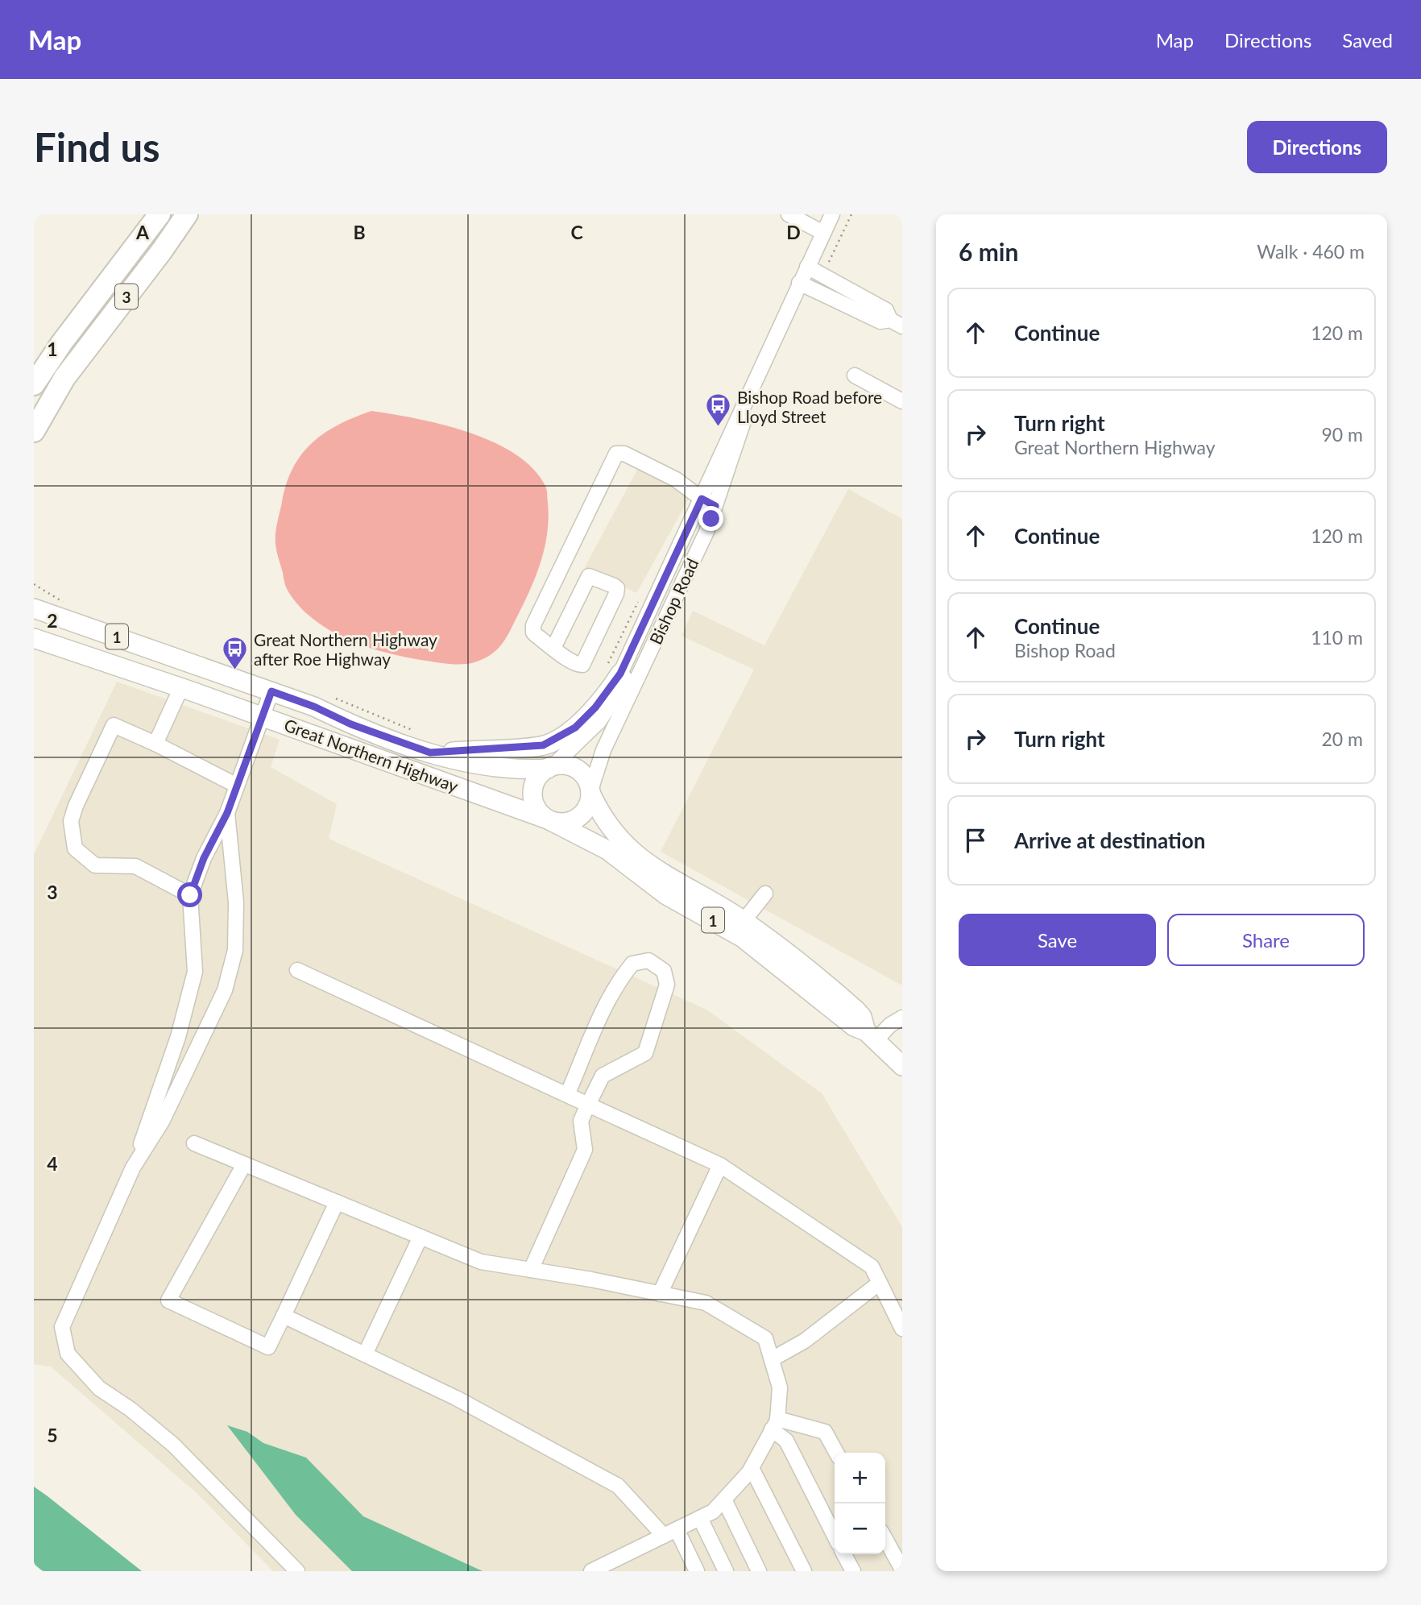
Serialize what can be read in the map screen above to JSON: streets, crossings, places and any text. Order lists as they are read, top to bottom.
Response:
{
  "streets": {
    "highway": ["3"],
    "main road": ["1", "Great Northern Highway"],
    "street": ["Bishop Road"]
  },
  "crossings": [
    ["Bishop Road", "1"],
    ["Bishop Road", "Great Northern Highway"],
    ["1", "Great Northern Highway"]
  ],
  "places": {
    "bus stop": ["Bishop Road before Lloyd Street", "Great Northern Highway after Roe Highway"]
  },
  "page": {
    "header": "Map",
    "nav": ["Map", "Directions", "Saved"],
    "buttons": [
      "Directions",
      ["Save", "Share"]
    ],
    "title": "Find us",
    "heading": ["6 min", "Walk · 460 m"],
    "list": [
      ["Continue", "120 m"],
      ["Turn right", "Great Northern Highway", "90 m"],
      ["Continue", "120 m"],
      ["Continue", "Bishop Road", "110 m"],
      ["Turn right", "20 m"],
      "Arrive at destination"
    ],
    "map_buttons": ["+", "−"]
  },
  "grid": {
    "columns": [
      "A",
      "B",
      "C",
      "D"
    ],
    "rows": [
      "1",
      "2",
      "3",
      "4",
      "5"
    ]
  }
}
